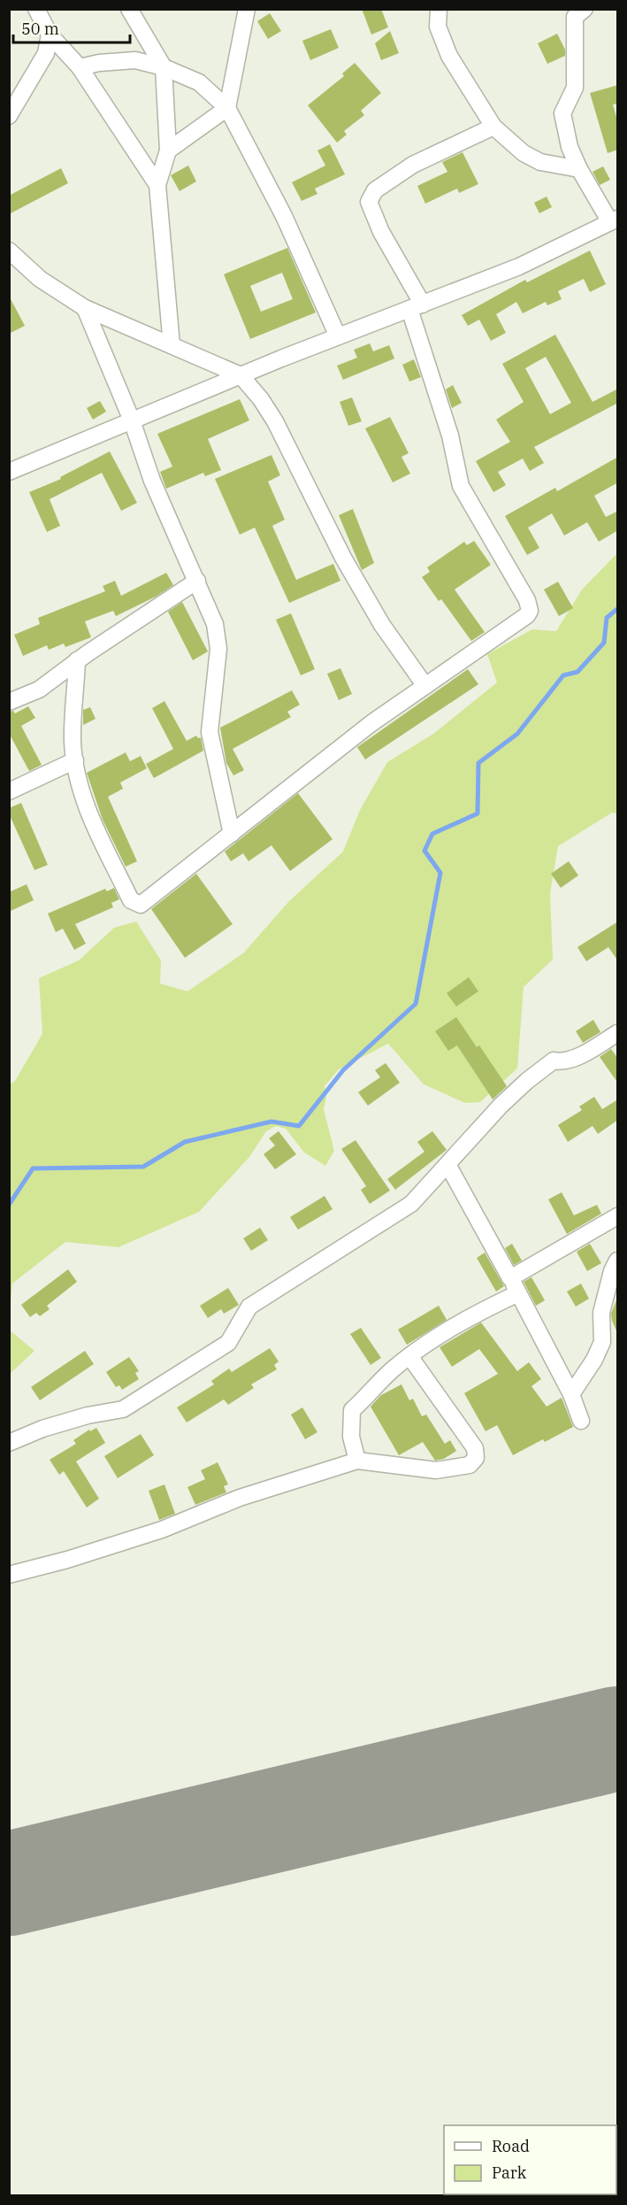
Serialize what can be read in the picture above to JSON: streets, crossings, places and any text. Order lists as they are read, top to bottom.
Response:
{
  "legend": ["Road", "Park"],
  "scale_bar": "50 m"
}
